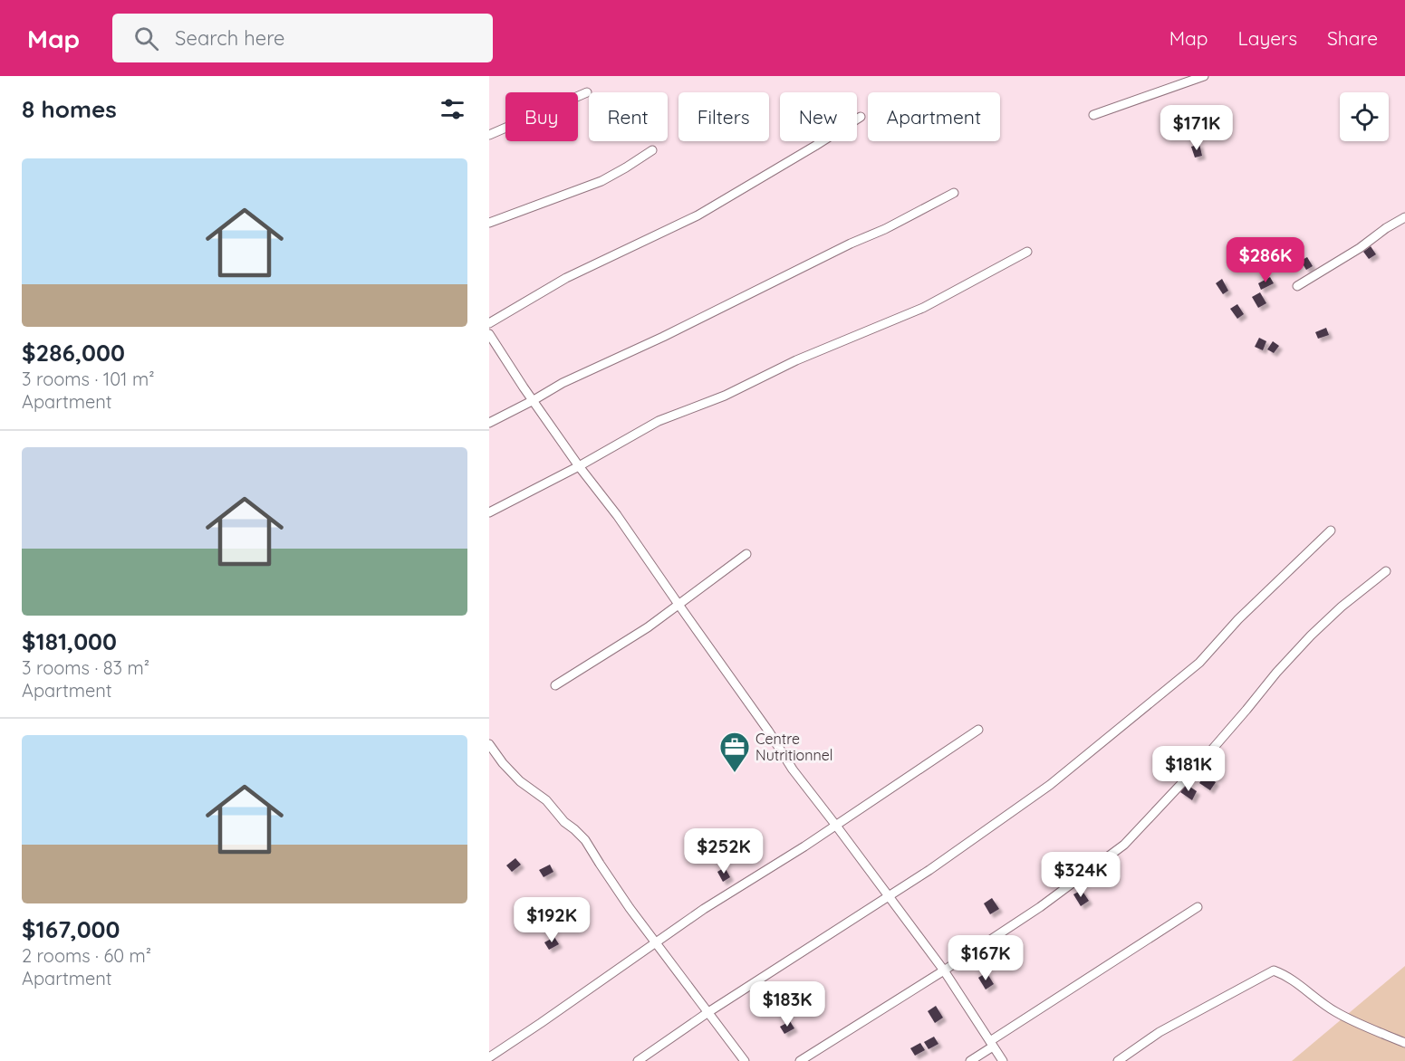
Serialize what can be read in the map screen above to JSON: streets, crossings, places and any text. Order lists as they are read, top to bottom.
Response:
{
  "places": {
    "office": ["Centre Nutritionnel"]
  },
  "page": {
    "header": "Map",
    "search": "Search here",
    "nav": ["Map", "Layers", "Share"],
    "heading": "8 homes",
    "chip": [
      "Buy",
      "Rent",
      "Filters",
      "New",
      "Apartment"
    ],
    "price": [
      "$171K",
      "$286K",
      "$181K",
      "$252K",
      "$324K",
      "$192K",
      "$167K",
      "$183K"
    ],
    "list": [
      {
        "name": "$286,000",
        "note": "3 rooms · 101 m² · Apartment"
      },
      {
        "name": "$181,000",
        "note": "3 rooms · 83 m² · Apartment"
      },
      {
        "name": "$167,000",
        "note": "2 rooms · 60 m² · Apartment"
      }
    ]
  }
}
